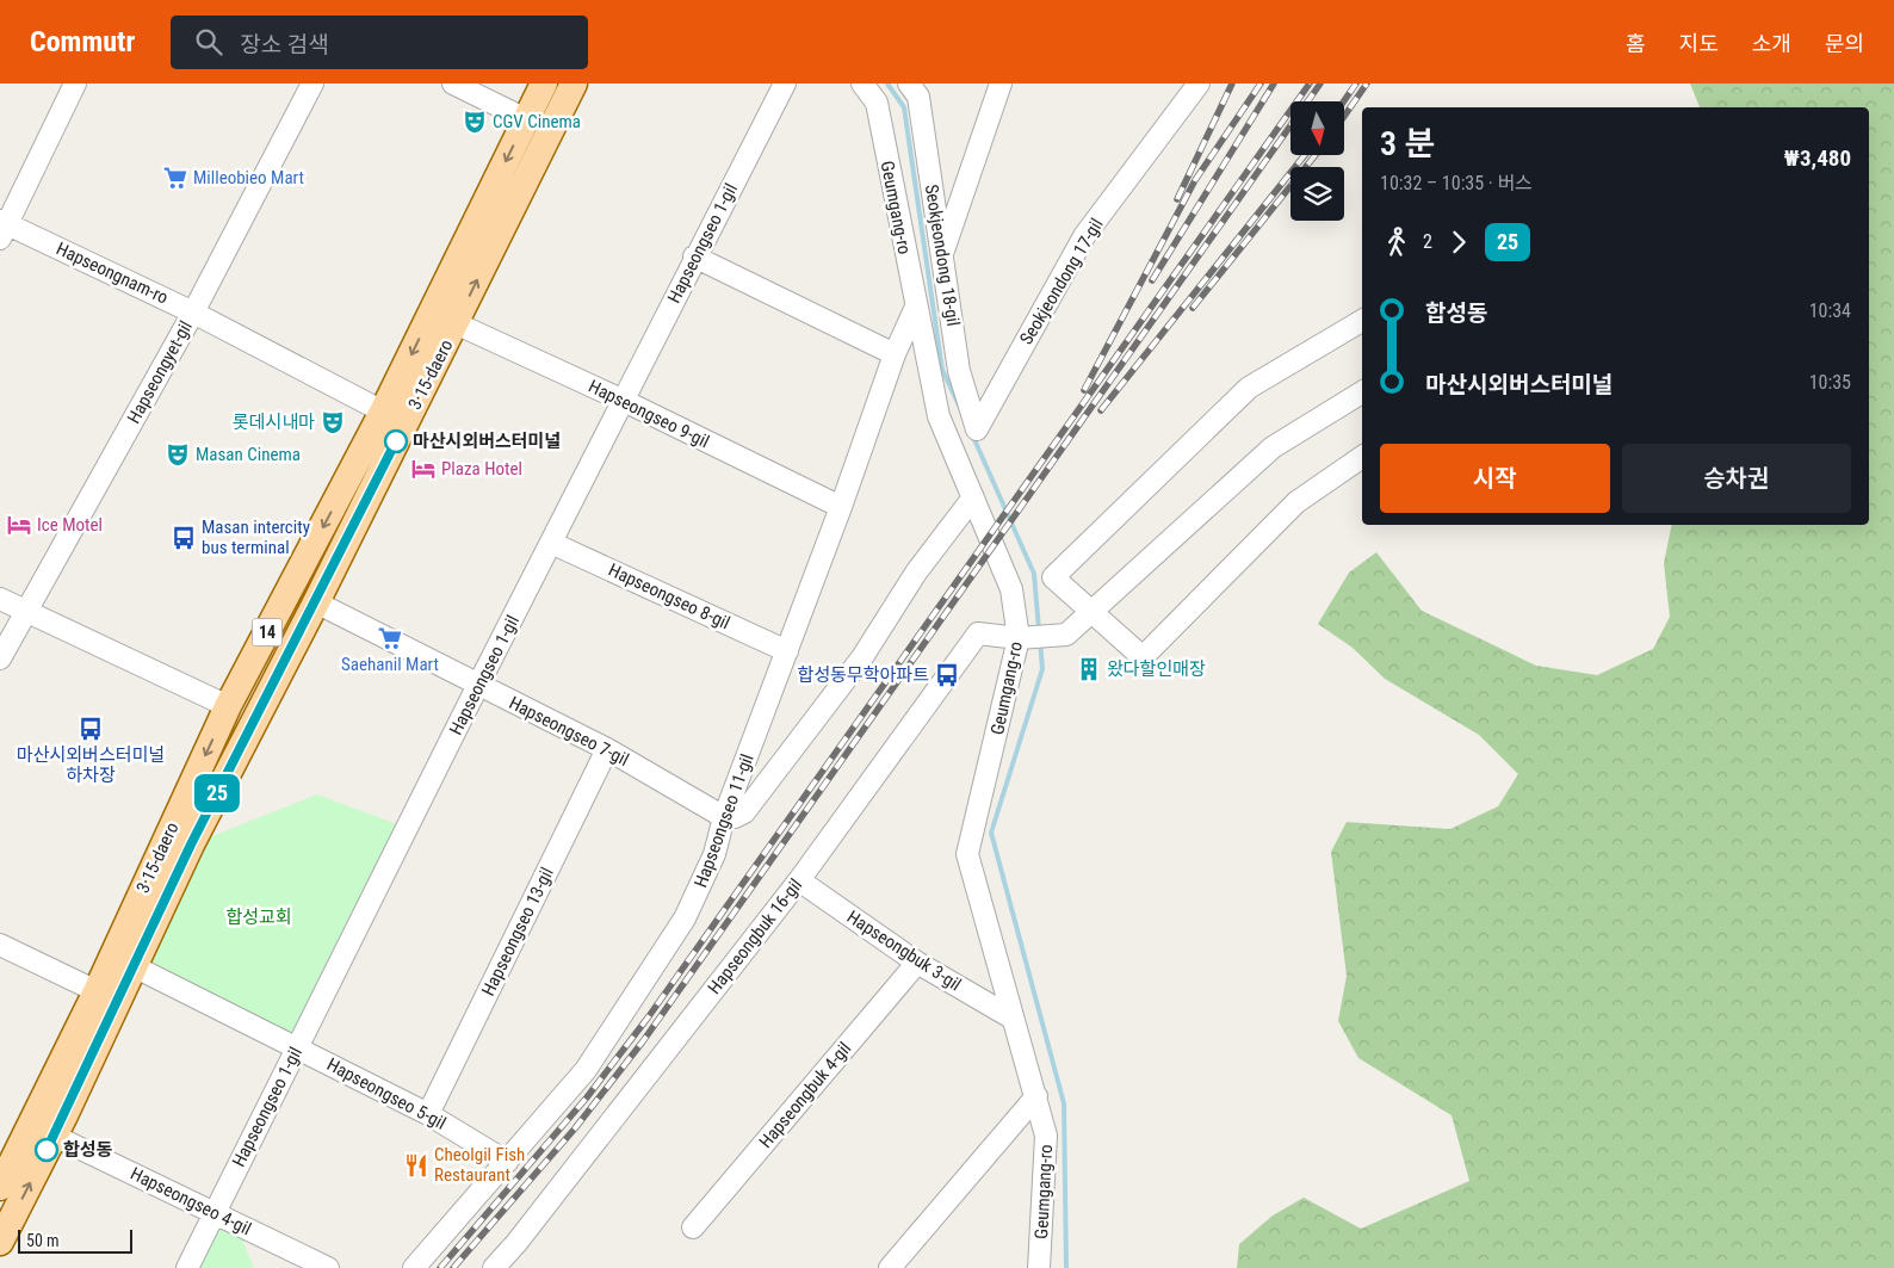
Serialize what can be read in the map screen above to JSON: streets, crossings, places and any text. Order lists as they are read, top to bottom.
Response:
{
  "streets": {
    "main road": ["3·15-daero", "14"],
    "street": [
      "Geumgang-ro",
      "Hapseongseo 1-gil",
      "Seokjeondong 18-gil",
      "Hapseongnam-ro",
      "Seokjeondong 17-gil",
      "Hapseongyet-gil",
      "Hapseongseo 9-gil",
      "Hapseongseo 8-gil",
      "Hapseongseo 7-gil",
      "Hapseongseo 11-gil",
      "Hapseongseo 13-gil",
      "Hapseongbuk 16-gil",
      "Hapseongbuk 3-gil",
      "Hapseongseo 5-gil",
      "Hapseongbuk 4-gil",
      "Hapseongseo 4-gil"
    ]
  },
  "crossings": [
    ["Geumgang-ro", "Hapseongseo 11-gil"],
    ["Geumgang-ro", "Hapseongbuk 16-gil"],
    ["Geumgang-ro", "Hapseongbuk 3-gil"],
    ["Hapseongseo 1-gil", "Hapseongseo 9-gil"],
    ["Hapseongseo 1-gil", "Hapseongseo 8-gil"],
    ["Hapseongseo 1-gil", "Hapseongseo 7-gil"],
    ["Hapseongseo 1-gil", "Hapseongseo 5-gil"],
    ["Hapseongseo 1-gil", "Hapseongseo 4-gil"],
    ["Seokjeondong 18-gil", "Seokjeondong 17-gil"],
    ["Hapseongnam-ro", "Hapseongyet-gil"],
    ["Hapseongnam-ro", "3·15-daero"],
    ["3·15-daero", "Hapseongseo 9-gil"],
    ["3·15-daero", "Hapseongseo 7-gil"],
    ["3·15-daero", "Hapseongseo 5-gil"],
    ["3·15-daero", "Hapseongseo 4-gil"],
    ["Hapseongseo 9-gil", "Hapseongseo 11-gil"],
    ["Hapseongseo 8-gil", "Hapseongseo 11-gil"],
    ["Hapseongseo 7-gil", "Hapseongseo 11-gil"],
    ["Hapseongseo 7-gil", "Hapseongseo 13-gil"],
    ["Hapseongseo 11-gil", "Hapseongseo 5-gil"],
    ["Hapseongseo 13-gil", "Hapseongseo 5-gil"],
    ["Hapseongbuk 16-gil", "Hapseongbuk 3-gil"],
    ["Hapseongbuk 3-gil", "Hapseongbuk 4-gil"]
  ],
  "parks": ["합성교회"],
  "places": {
    "theatre": ["CGV Cinema", "롯데시내마", "Masan Cinema"],
    "supermarket": ["Milleobieo Mart", "Saehanil Mart"],
    "other": ["마산시외버스터미널", "합성동"],
    "hotel": ["Plaza Hotel", "Ice Motel"],
    "bus stop": ["Masan intercity bus terminal", "합성동무학아파트", "마산시외버스터미널 하차장"],
    "building": ["왔다할인매장"],
    "restaurant": ["Cheolgil Fish Restaurant"]
  },
  "lines": ["bus line 25"],
  "scale_bar": "50 m",
  "north": "bottom",
  "page": {
    "header": "Commutr",
    "search": "장소 검색",
    "nav": [
      "홈",
      "지도",
      "소개",
      "문의"
    ],
    "on_map": "25",
    "heading": ["3 분", "10:32 – 10:35 · 버스", "₩3,480"],
    "legs": ["2", "25"],
    "list": [
      {
        "name": "합성동",
        "value": "10:34"
      },
      {
        "name": "마산시외버스터미널",
        "value": "10:35"
      }
    ],
    "buttons": ["시작", "승차권"],
    "scale": "50 m"
  }
}
